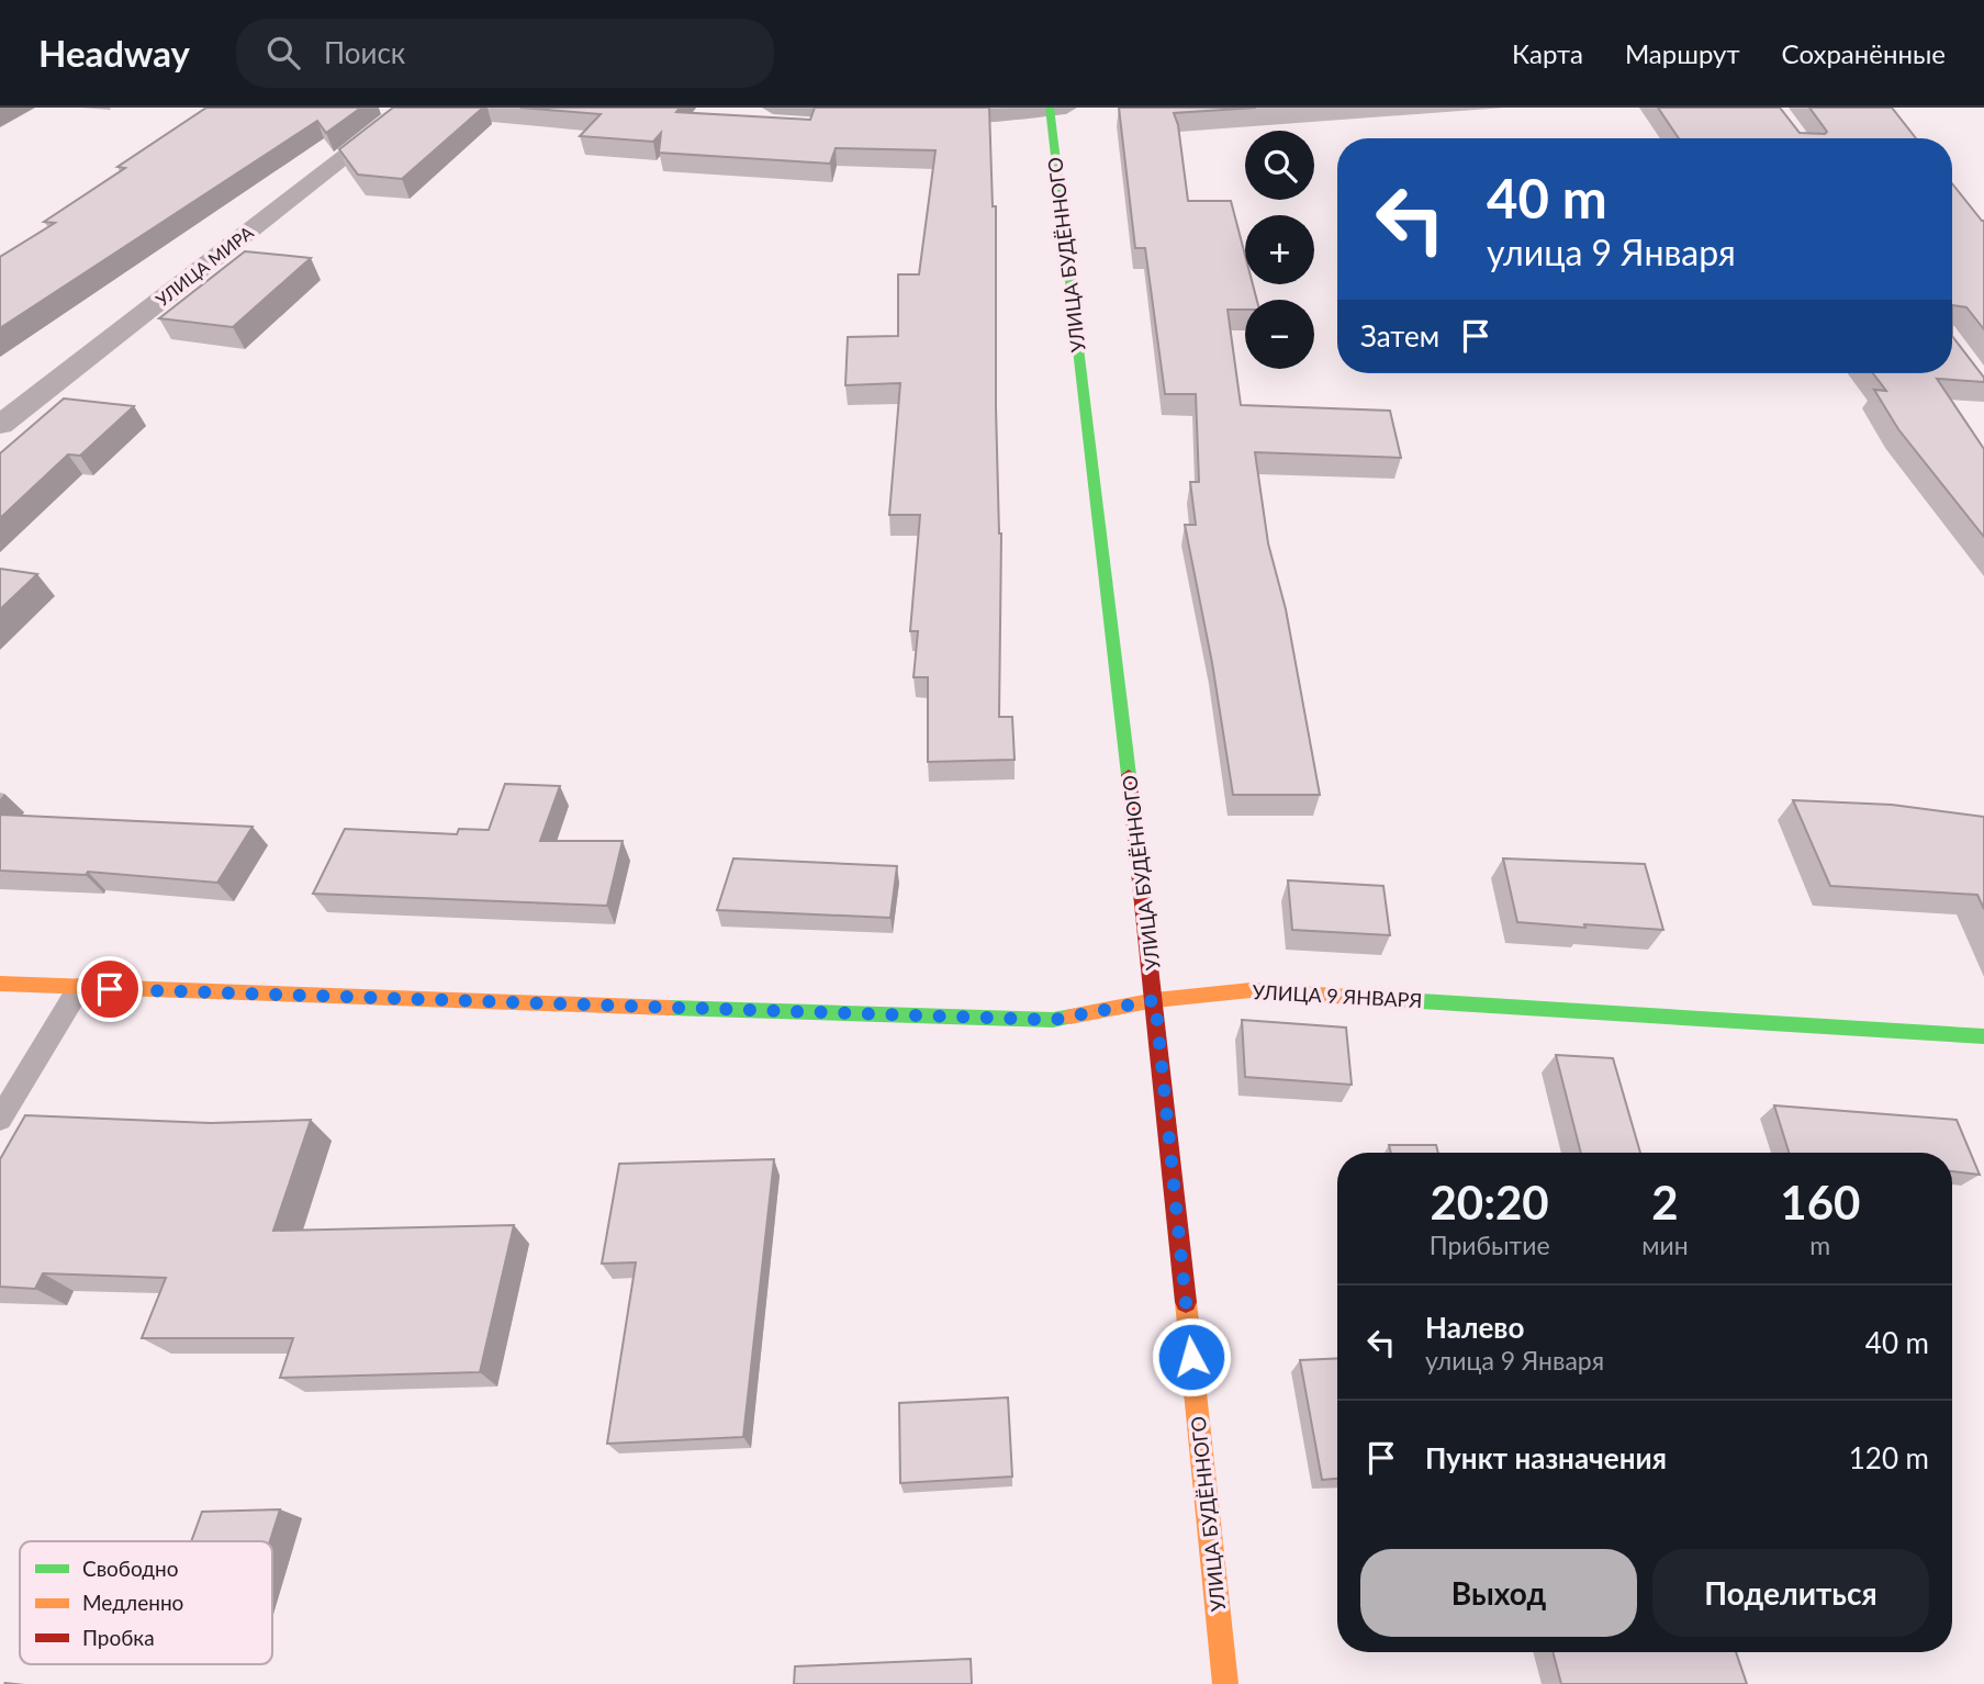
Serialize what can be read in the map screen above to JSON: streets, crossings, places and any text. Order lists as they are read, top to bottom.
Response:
{
  "streets": {
    "street": ["УЛИЦА БУДЁННОГО", "УЛИЦА МИРА", "УЛИЦА 9 ЯНВАРЯ"]
  },
  "crossings": [
    ["УЛИЦА БУДЁННОГО", "УЛИЦА 9 ЯНВАРЯ"]
  ],
  "legend": ["Свободно", "Медленно", "Пробка"],
  "page": {
    "header": "Headway",
    "search": "Поиск",
    "nav": ["Карта", "Маршрут", "Сохранённые"],
    "map_buttons": ["+", "−"],
    "turn": ["40 m", "улица 9 Января"],
    "then": "Затем",
    "eta": [
      "20:20",
      "Прибытие",
      "2",
      "мин",
      "160",
      "m"
    ],
    "list": [
      {
        "name": "Налево",
        "note": "улица 9 Января",
        "value": "40 m"
      },
      {
        "name": "Пункт назначения",
        "value": "120 m"
      }
    ],
    "buttons": ["Выход", "Поделиться"]
  }
}
